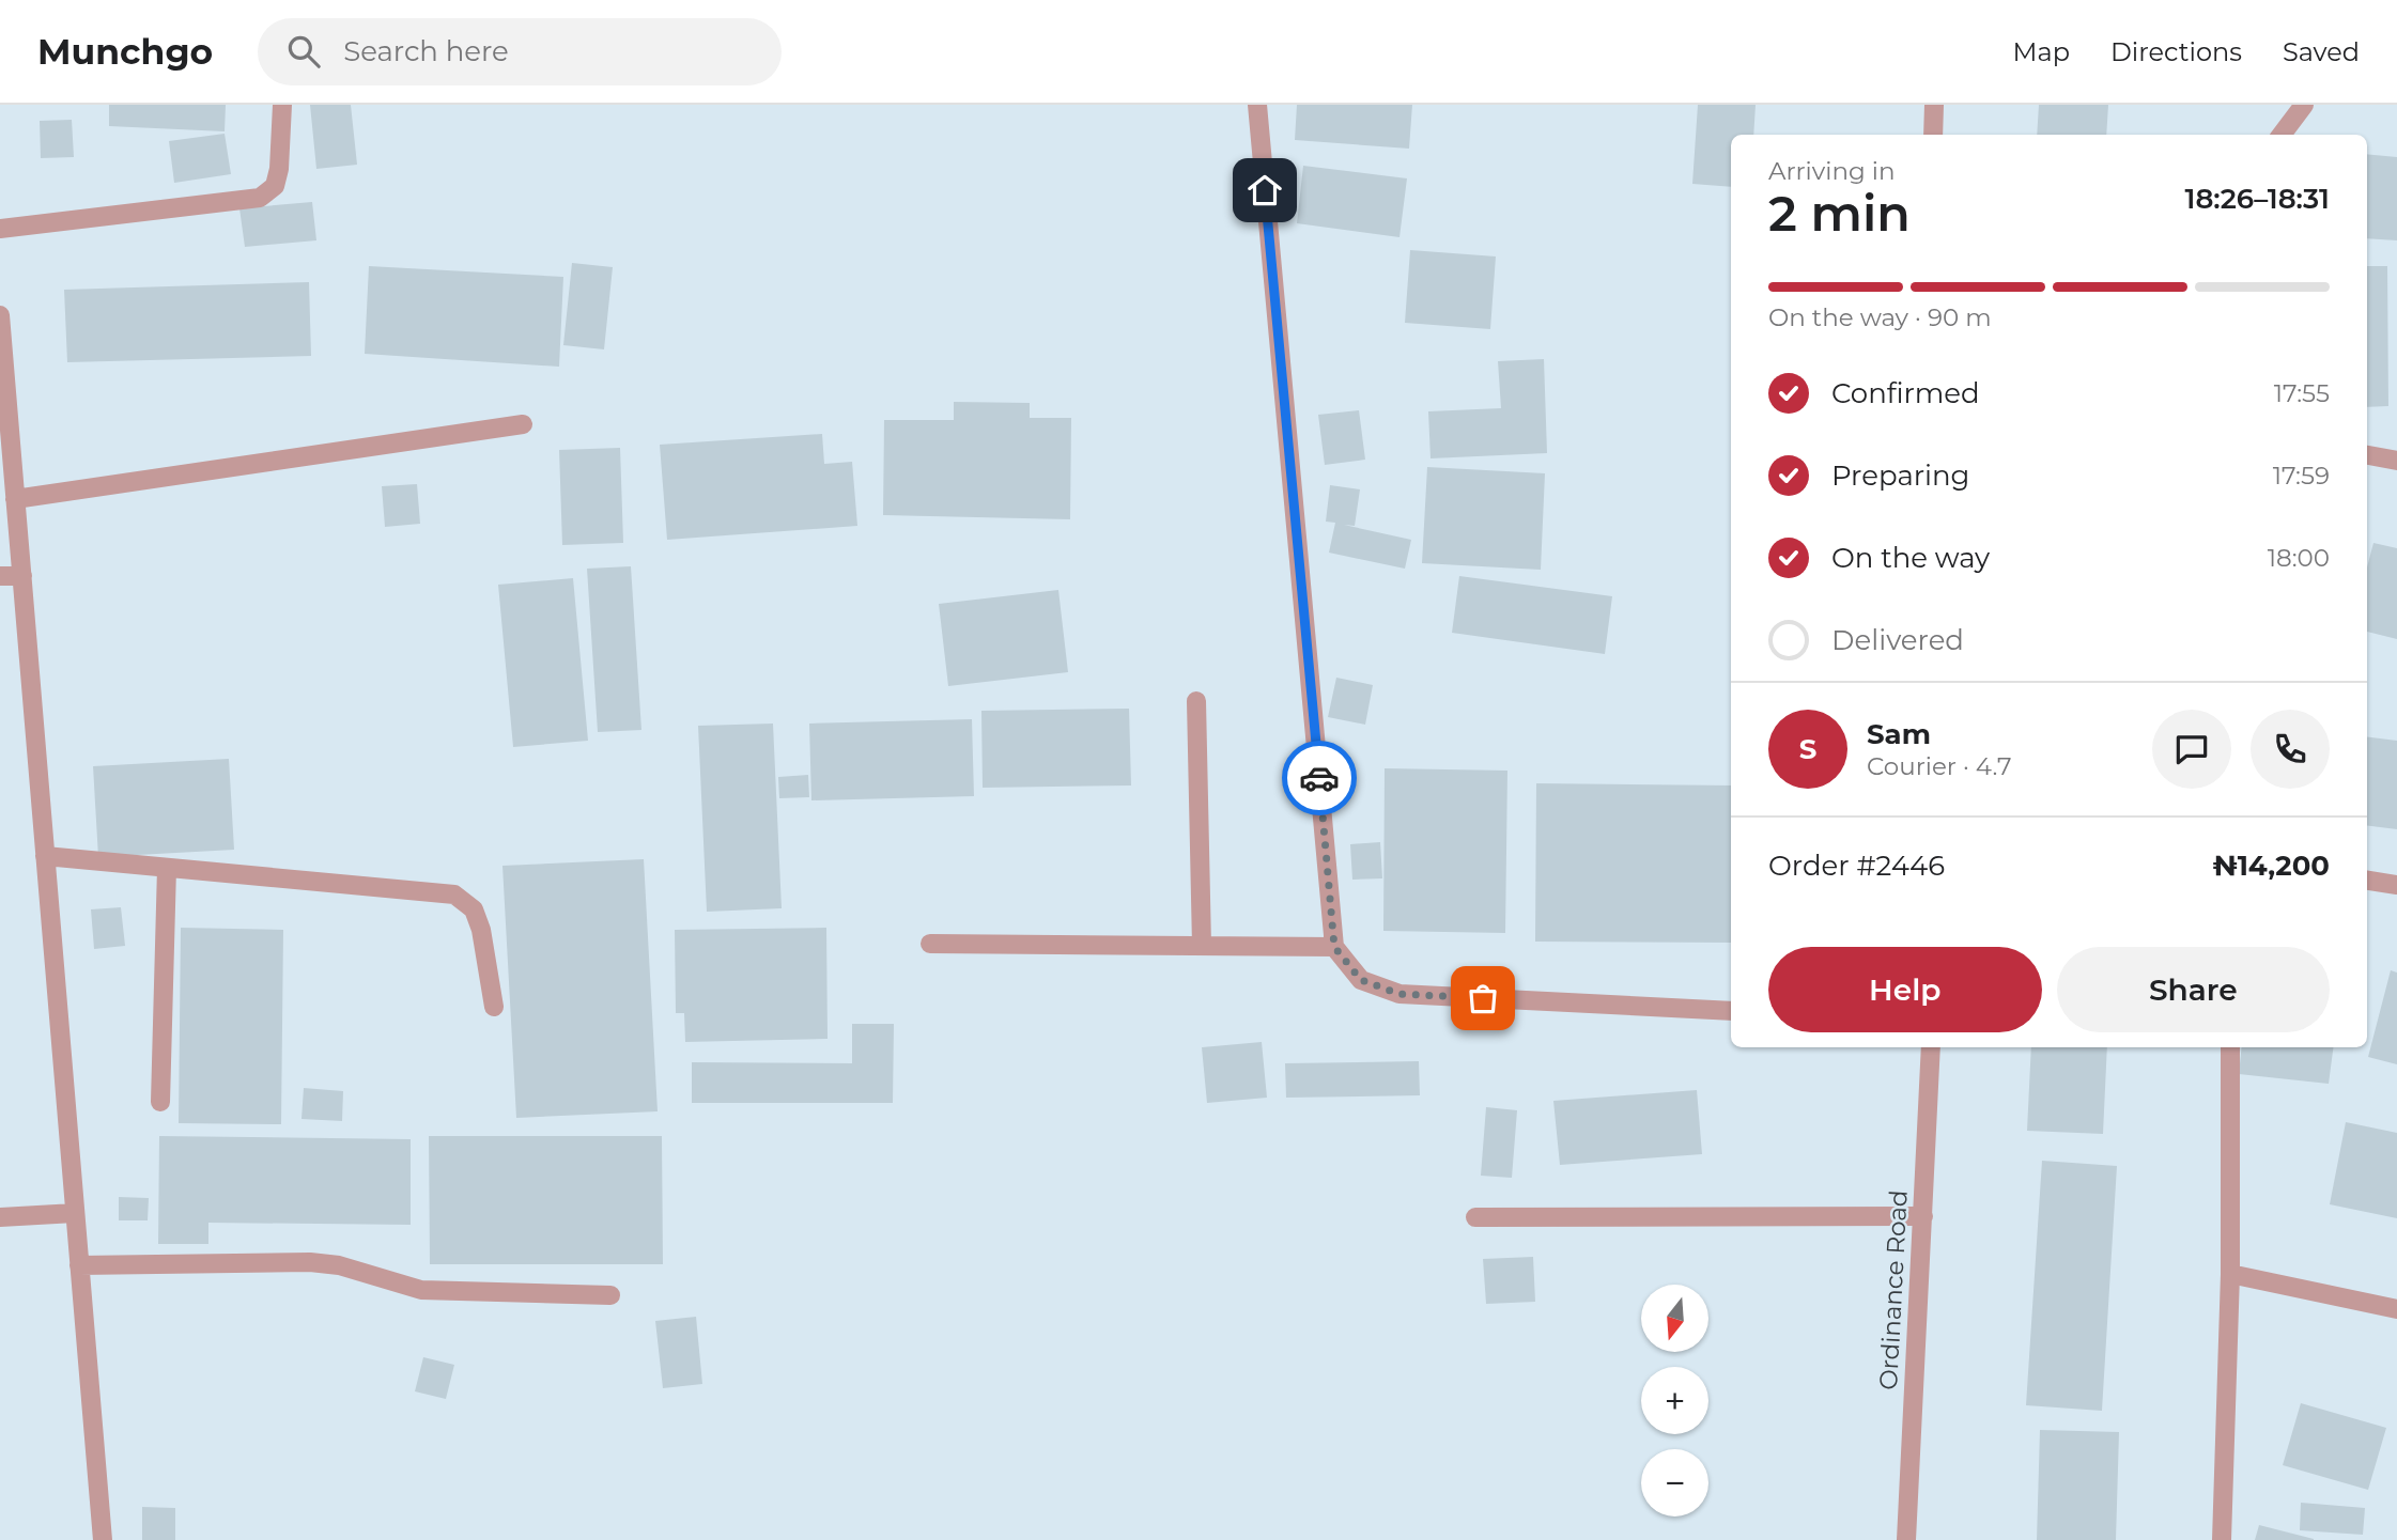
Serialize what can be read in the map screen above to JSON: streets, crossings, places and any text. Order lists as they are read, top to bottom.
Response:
{
  "streets": {
    "street": ["Ordinance Road"]
  },
  "north": "bottom",
  "page": {
    "header": "Munchgo",
    "search": "Search here",
    "nav": ["Map", "Directions", "Saved"],
    "heading": ["2 min", "Arriving in", "18:26–18:31"],
    "panel": [
      "Sam",
      "Courier · 4.7",
      "Order #2446",
      "₦14,200"
    ],
    "bar": "On the way · 90 m",
    "list": [
      ["Confirmed", "17:55"],
      ["Preparing", "17:59"],
      ["On the way", "18:00"],
      "Delivered"
    ],
    "round": "S",
    "buttons": ["Help", "Share"],
    "map_buttons": ["+", "−"]
  }
}
